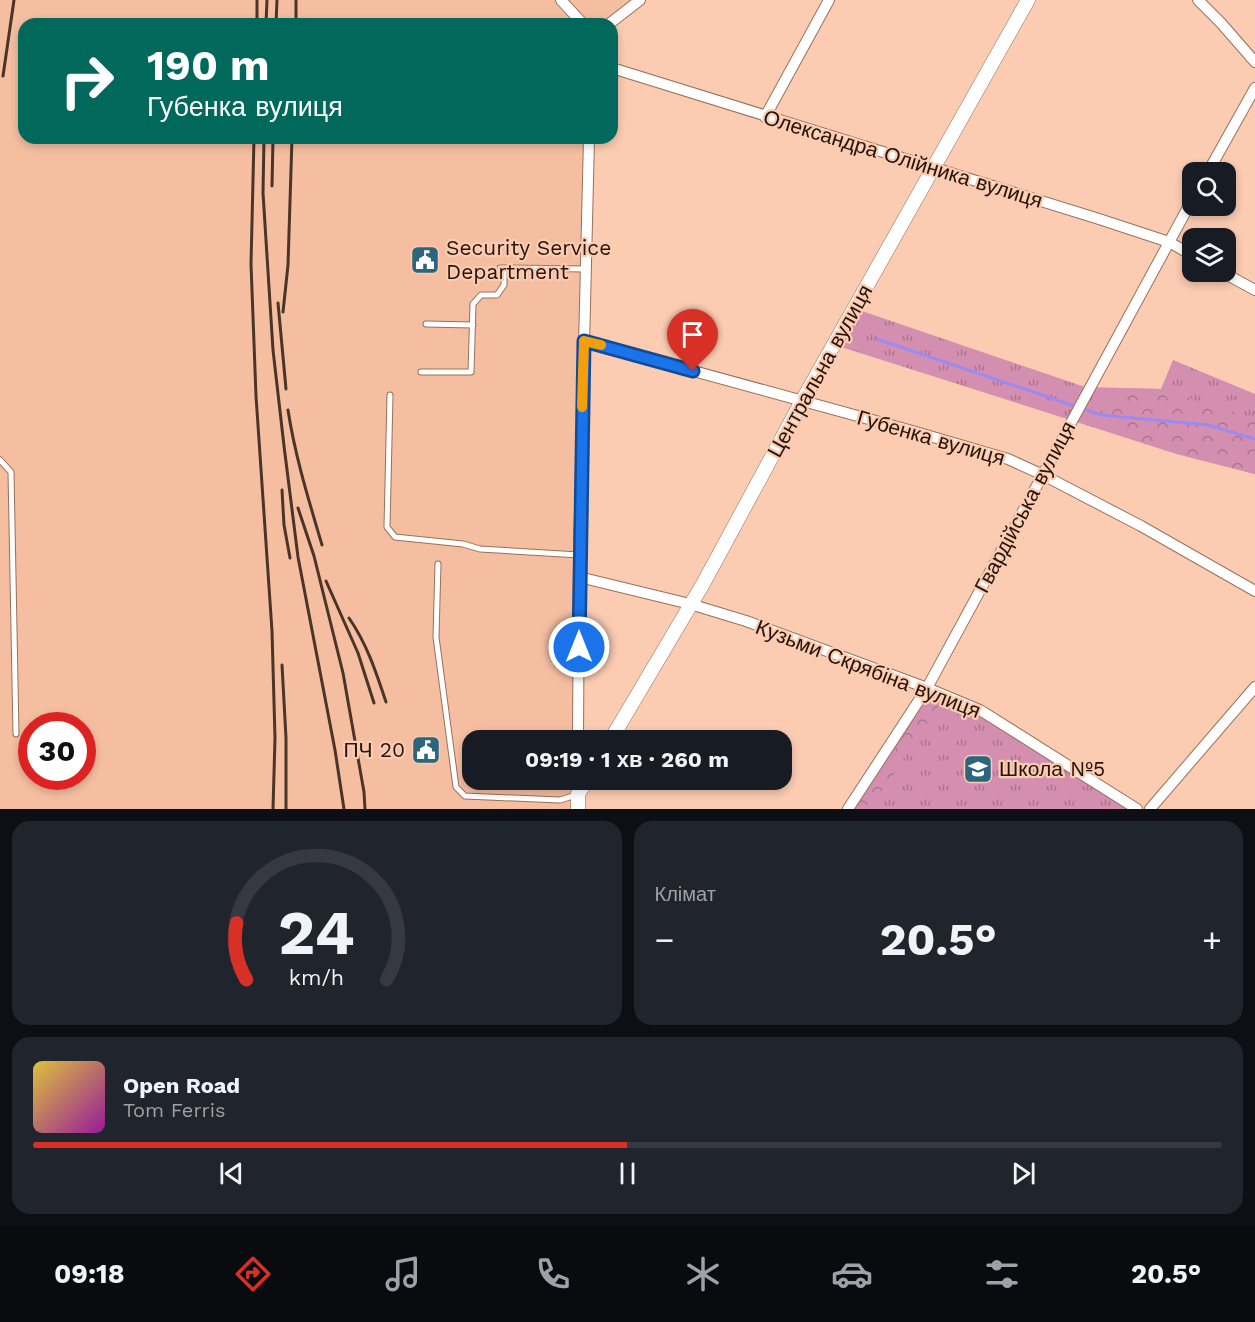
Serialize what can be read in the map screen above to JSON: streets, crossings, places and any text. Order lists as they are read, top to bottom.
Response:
{
  "streets": {
    "main road": ["Центральна вулиця"],
    "street": [
      "Олександра Олійника вулиця",
      "Губенка вулиця",
      "Гвардійська вулиця",
      "Кузьми Скрябіна вулиця"
    ]
  },
  "crossings": [
    ["Олександра Олійника вулиця", "Центральна вулиця"],
    ["Олександра Олійника вулиця", "Гвардійська вулиця"],
    ["Центральна вулиця", "Губенка вулиця"],
    ["Центральна вулиця", "Кузьми Скрябіна вулиця"],
    ["Губенка вулиця", "Гвардійська вулиця"],
    ["Гвардійська вулиця", "Кузьми Скрябіна вулиця"]
  ],
  "places": {
    "public building": ["Security Service Department", "ПЧ 20"],
    "school or university": ["Школа №5"]
  },
  "page": {
    "turn": ["190 m", "Губенка вулиця"],
    "limit": "30",
    "trip": "09:19 · 1 хв · 260 m",
    "tile": "Клімат",
    "heat": ["−", "20.5°", "+"],
    "song": ["Open Road", "Tom Ferris"],
    "tabs": ["09:18", "20.5°"],
    "gauge": ["24", "km/h"]
  }
}
